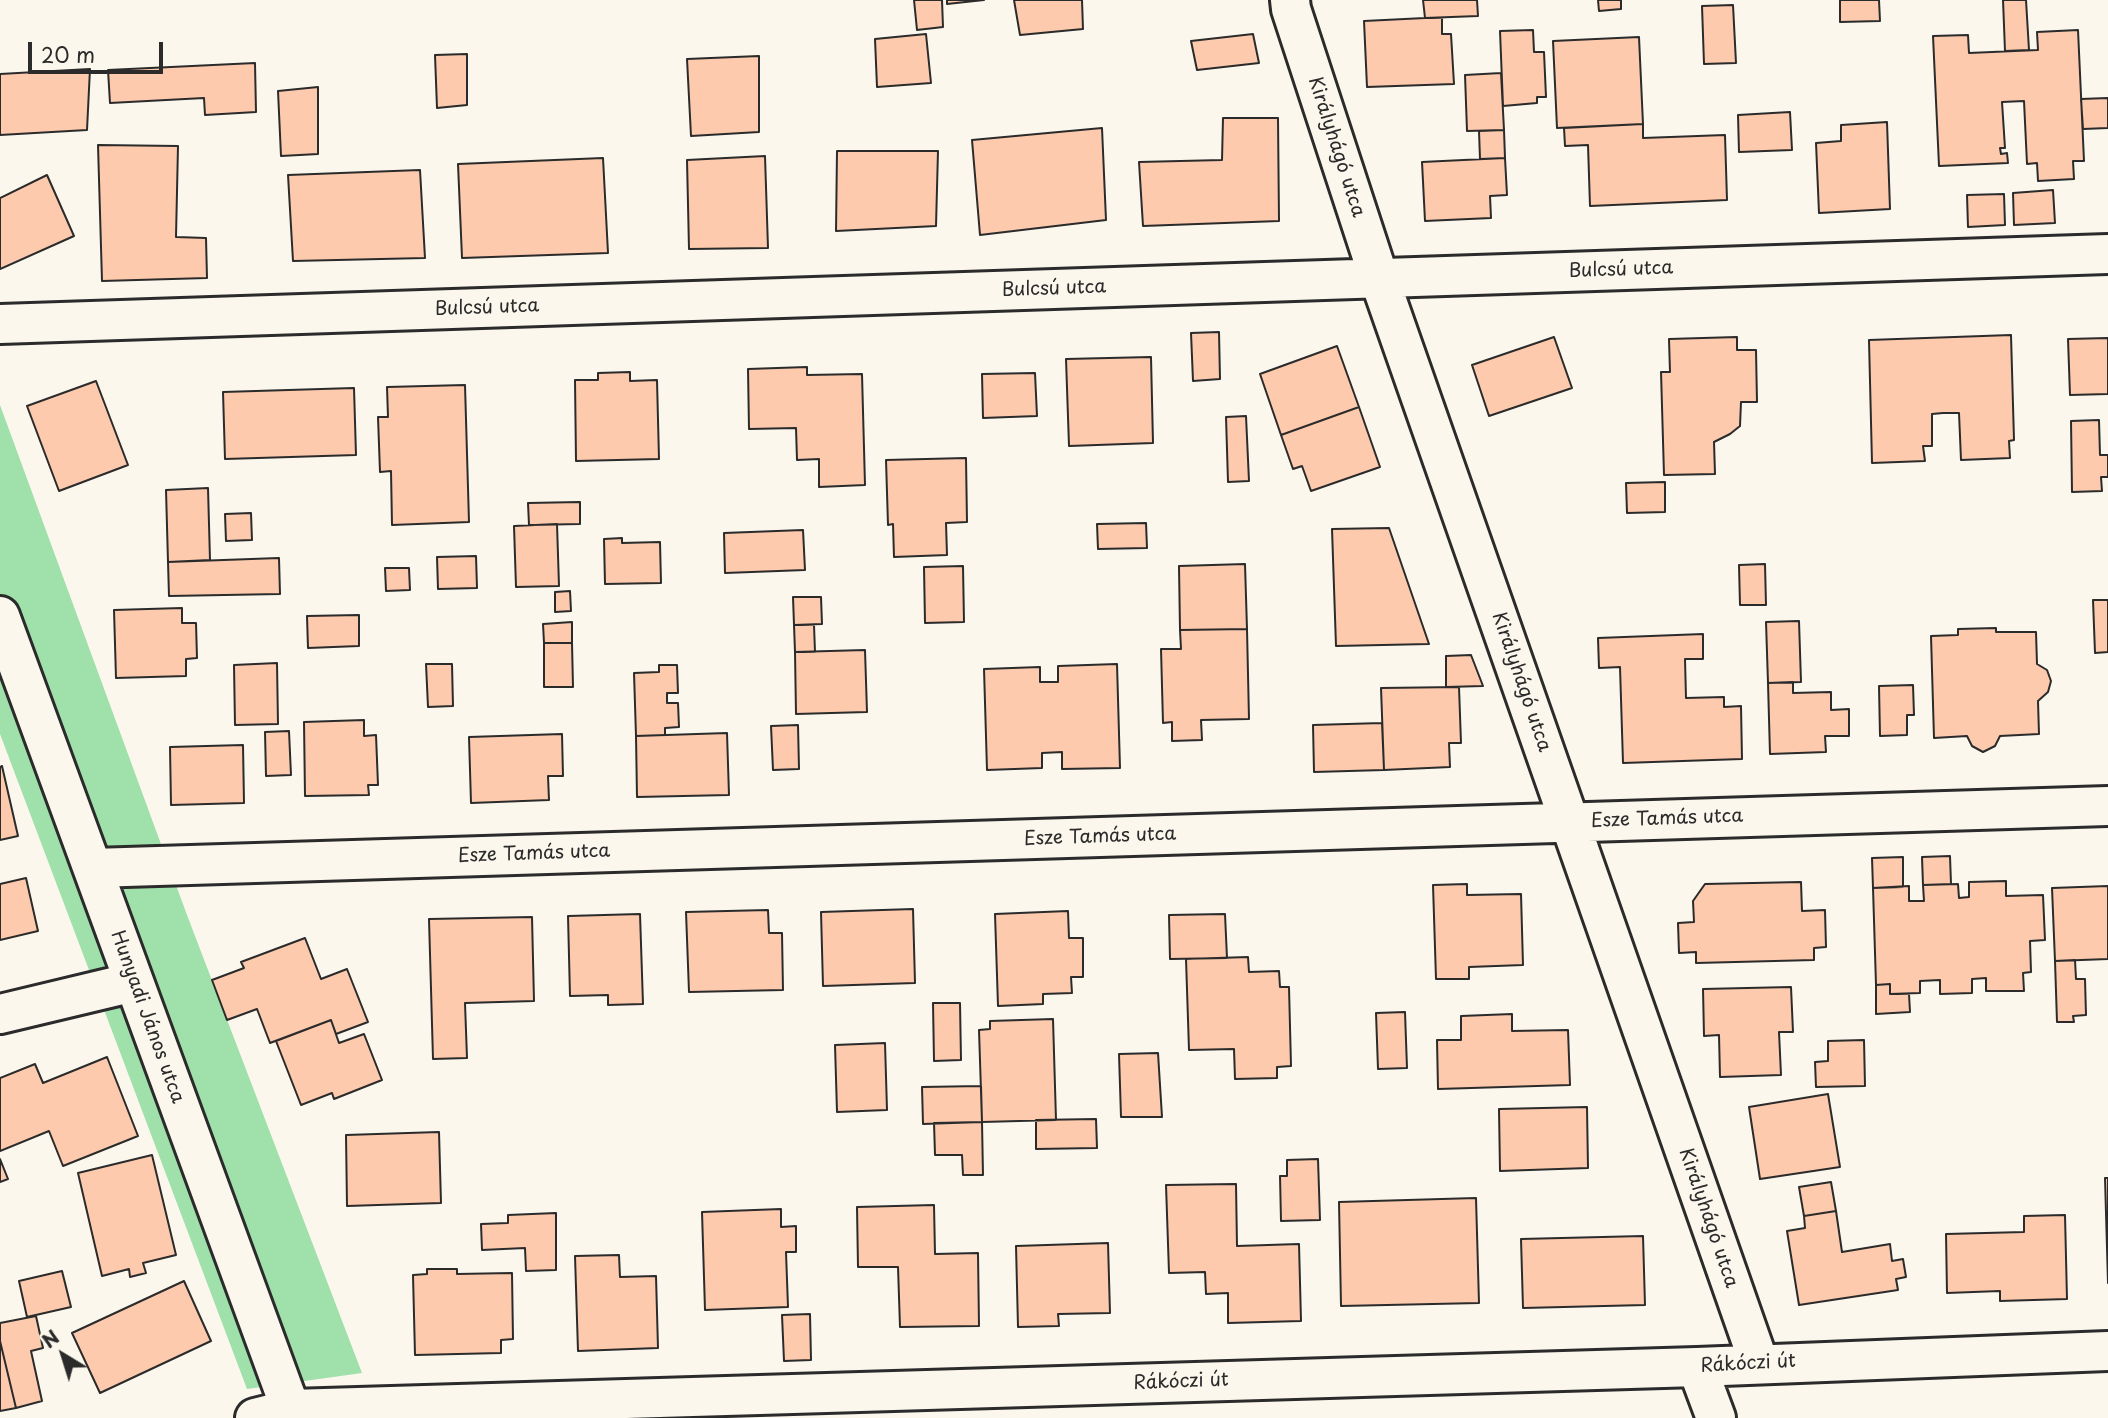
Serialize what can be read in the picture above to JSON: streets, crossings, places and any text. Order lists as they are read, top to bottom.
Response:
{
  "streets": {
    "street": [
      "Királyhágó utca",
      "Bulcsú utca",
      "Esze Tamás utca",
      "Hunyadi János utca",
      "Rákóczi út"
    ]
  },
  "crossings": [
    ["Királyhágó utca", "Bulcsú utca"],
    ["Királyhágó utca", "Esze Tamás utca"],
    ["Királyhágó utca", "Rákóczi út"],
    ["Esze Tamás utca", "Hunyadi János utca"],
    ["Hunyadi János utca", "Rákóczi út"]
  ],
  "scale_bar": "20 m",
  "north": "top left"
}
